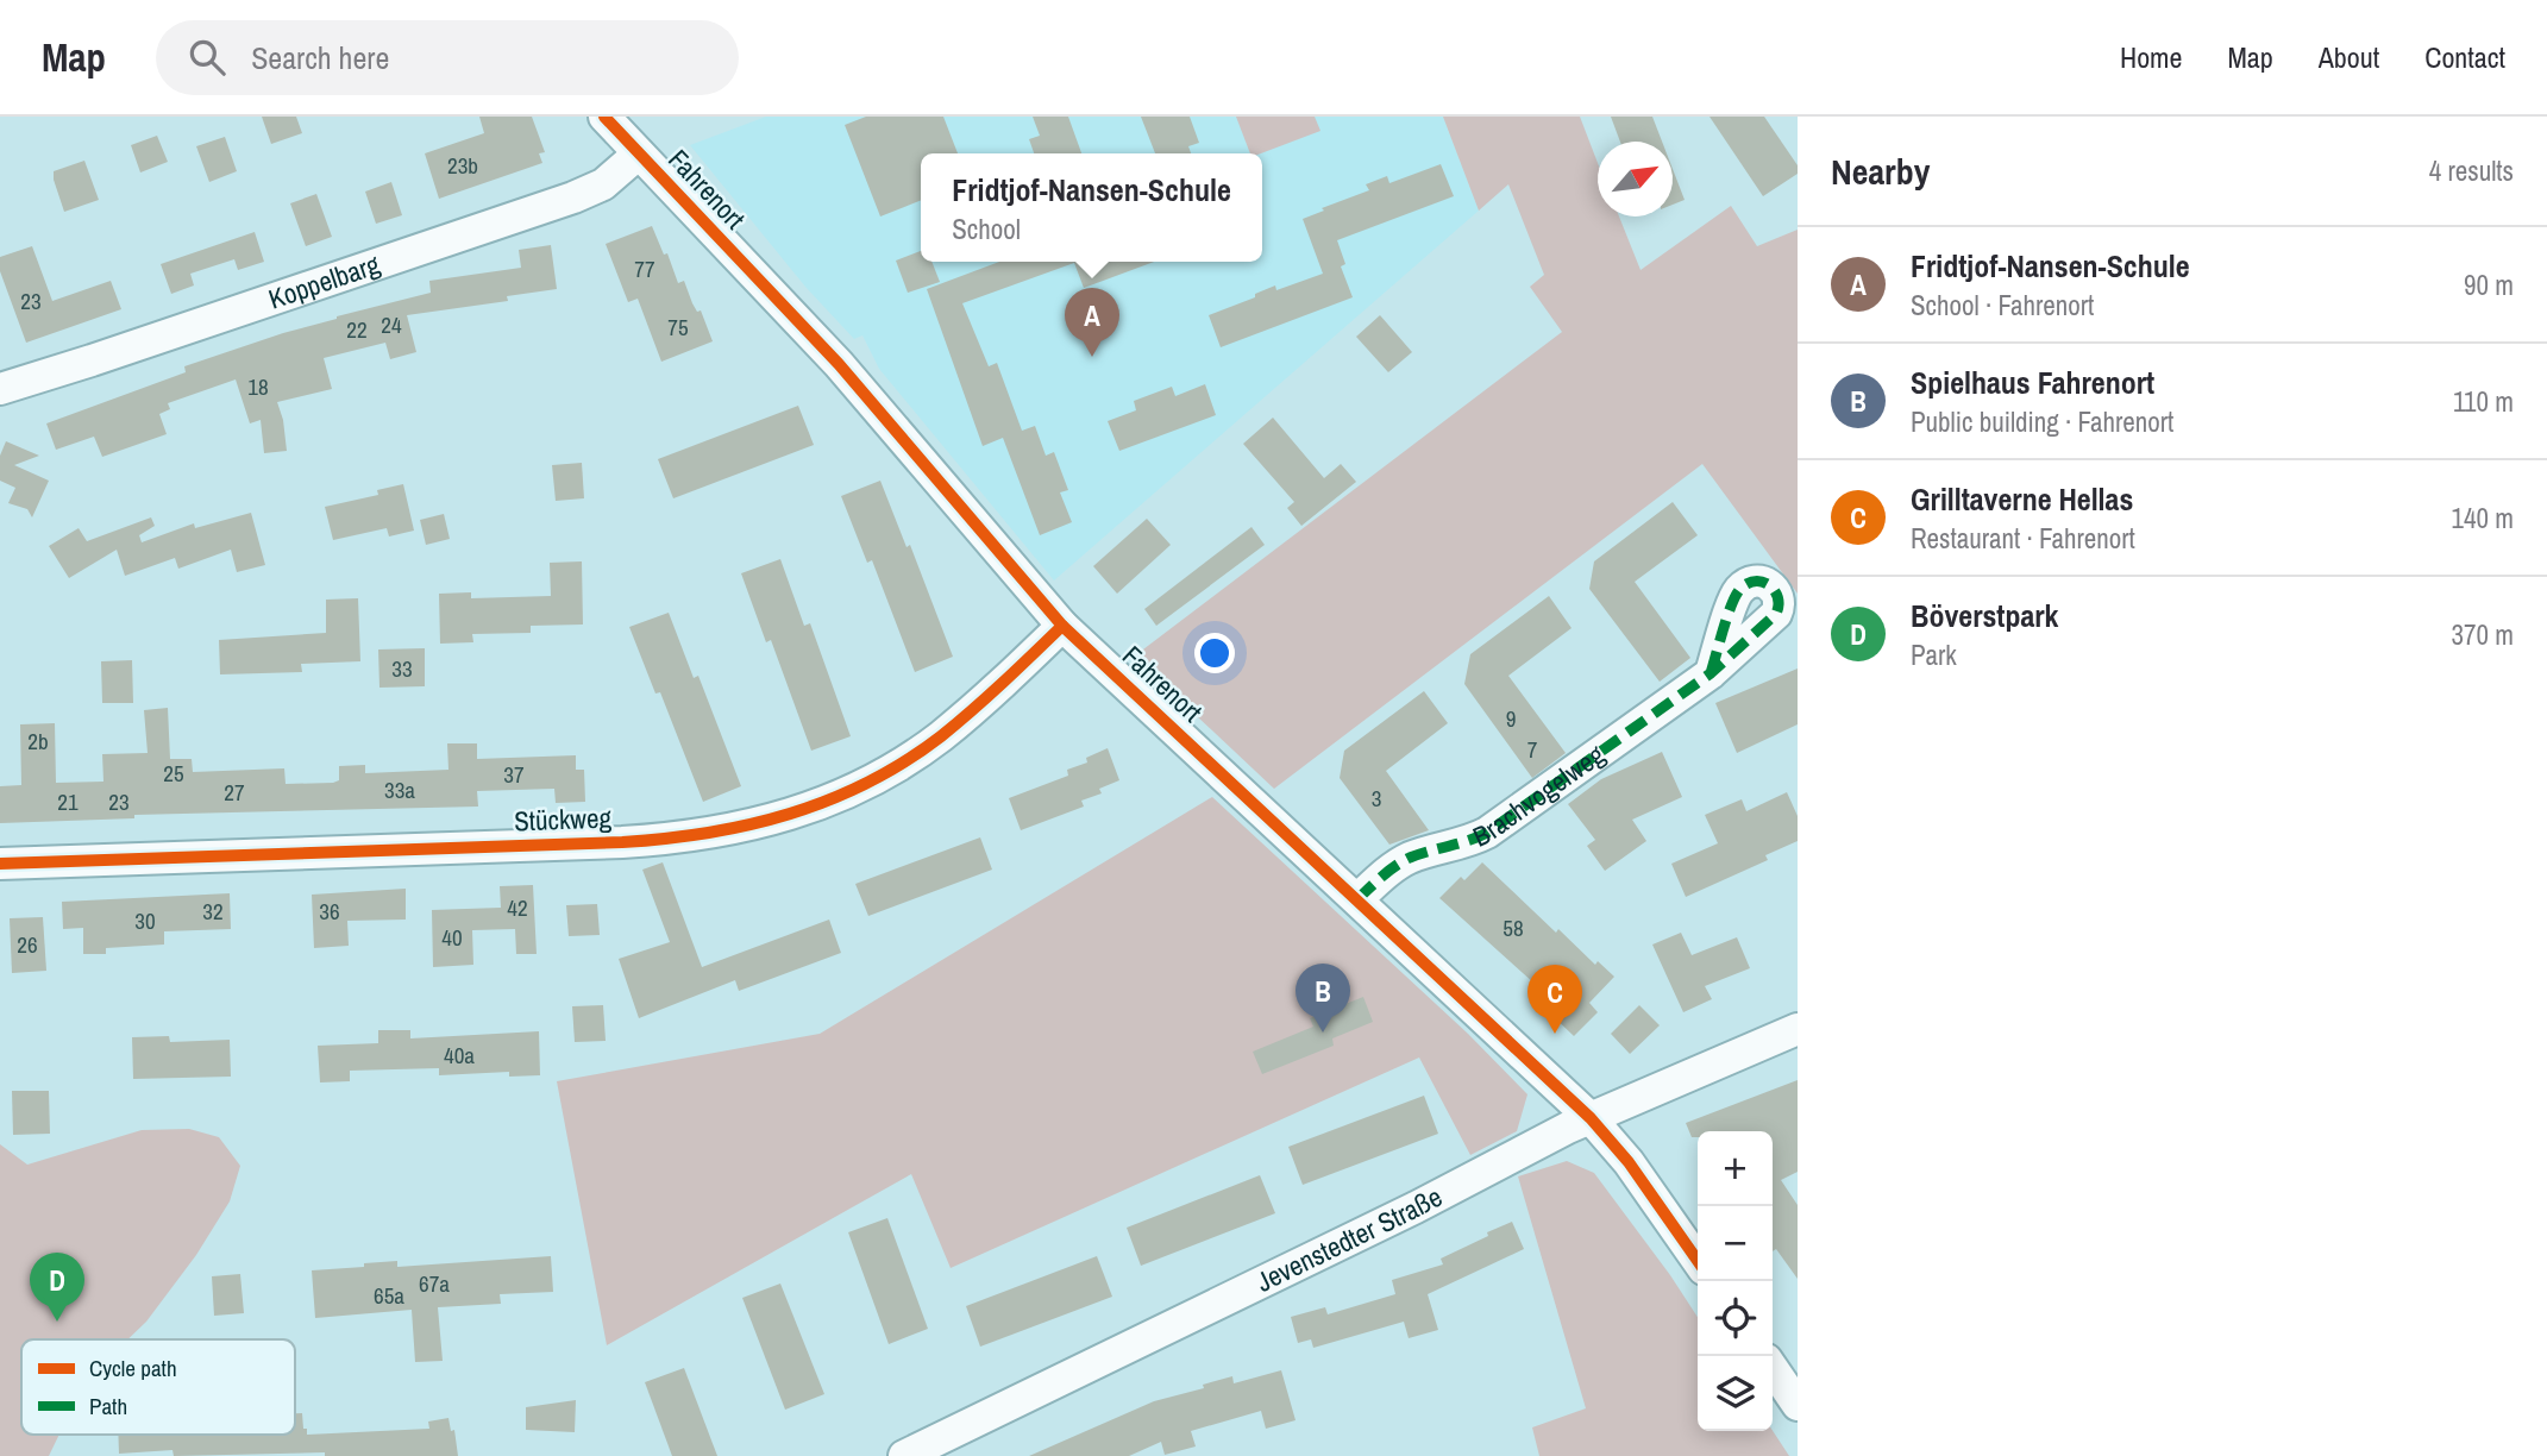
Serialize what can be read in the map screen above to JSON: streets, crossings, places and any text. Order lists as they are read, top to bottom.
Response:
{
  "streets": {
    "street": [
      "Fahrenort",
      "Koppelbarg",
      "Brachvogelweg",
      "Stückweg",
      "Jevenstedter Straße"
    ]
  },
  "crossings": [
    ["Fahrenort", "Koppelbarg"],
    ["Fahrenort", "Brachvogelweg"],
    ["Fahrenort", "Stückweg"],
    ["Fahrenort", "Jevenstedter Straße"]
  ],
  "house_numbers": [
    "23b",
    "77",
    "23",
    "24",
    "75",
    "22",
    "18",
    "33",
    "9",
    "2b",
    "7",
    "25",
    "37",
    "33a",
    "27",
    "3",
    "21",
    "23",
    "42",
    "32",
    "36",
    "30",
    "58",
    "40",
    "26",
    "40a",
    "67a",
    "65a"
  ],
  "legend": ["Cycle path", "Path"],
  "north": "top right",
  "page": {
    "header": "Map",
    "search": "Search here",
    "nav": [
      "Home",
      "Map",
      "About",
      "Contact"
    ],
    "heading": ["Nearby", "4 results"],
    "popup": ["Fridtjof-Nansen-Schule", "School"],
    "list": [
      {
        "mark": "A",
        "name": "Fridtjof-Nansen-Schule",
        "note": "School · Fahrenort",
        "value": "90 m"
      },
      {
        "mark": "B",
        "name": "Spielhaus Fahrenort",
        "note": "Public building · Fahrenort",
        "value": "110 m"
      },
      {
        "mark": "C",
        "name": "Grilltaverne Hellas",
        "note": "Restaurant · Fahrenort",
        "value": "140 m"
      },
      {
        "mark": "D",
        "name": "Böverstpark",
        "note": "Park",
        "value": "370 m"
      }
    ],
    "pins": [
      "A",
      "B",
      "C",
      "D"
    ],
    "map_buttons": ["+", "−"]
  }
}
